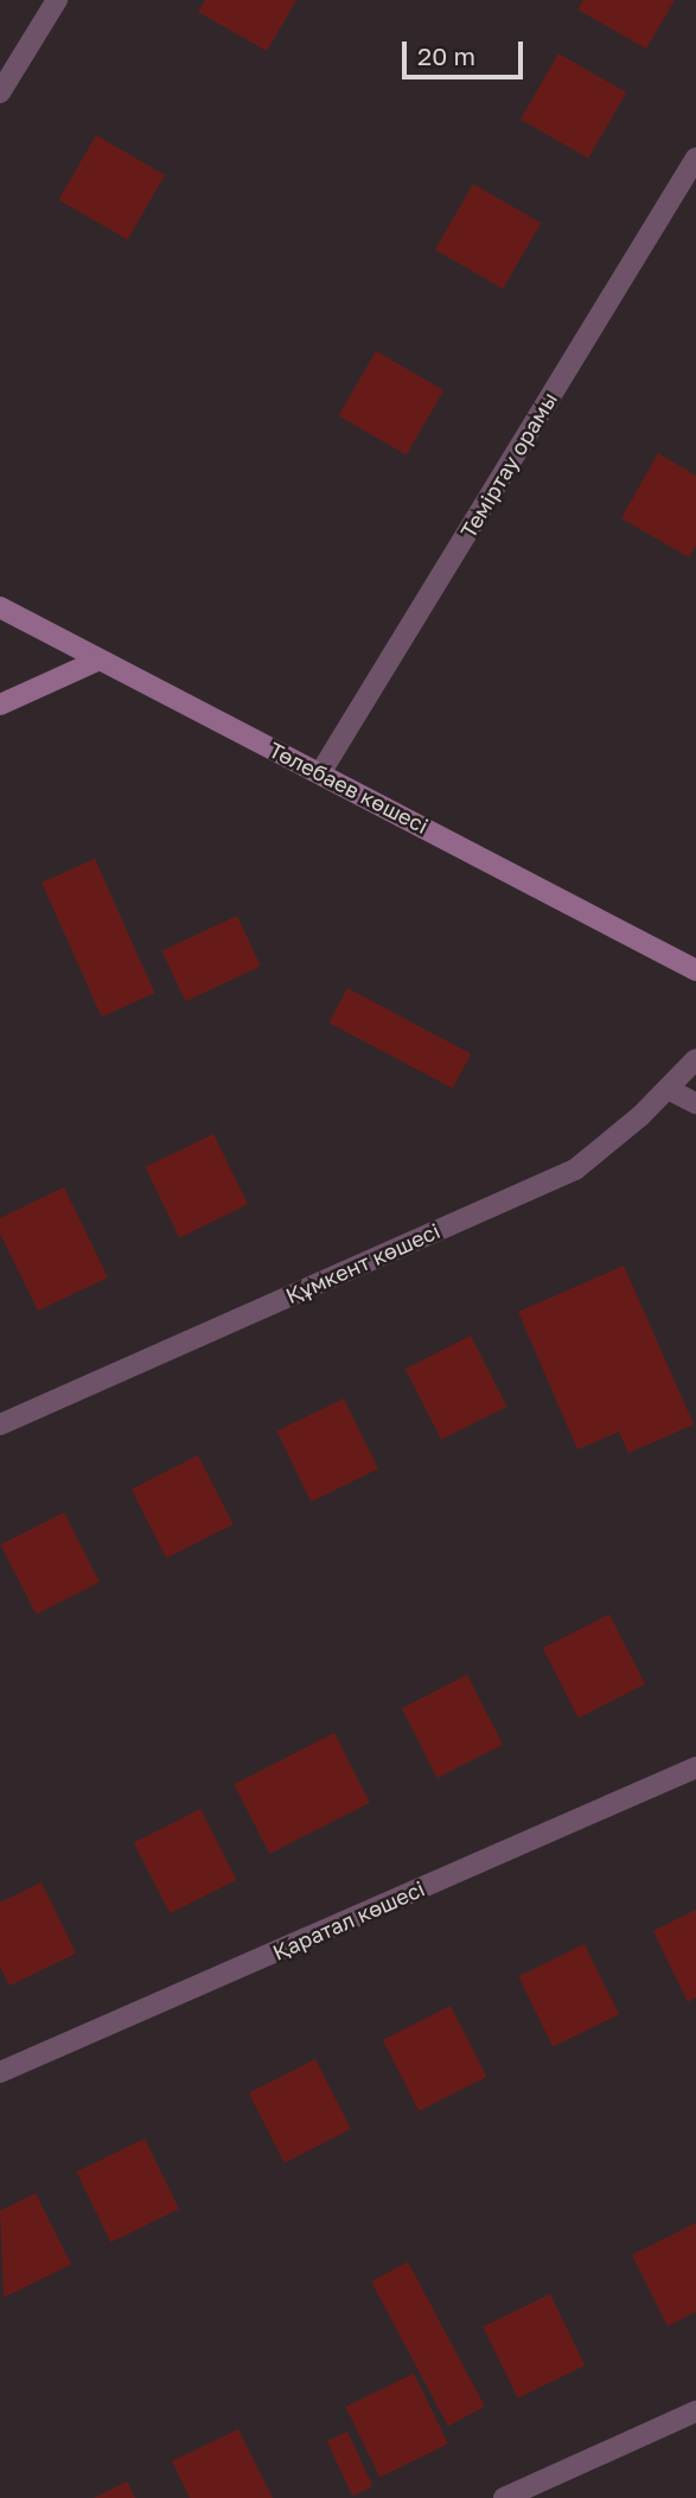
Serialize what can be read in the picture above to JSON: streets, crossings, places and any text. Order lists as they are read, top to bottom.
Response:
{
  "streets": {
    "street": [
      "Теміртау орамы",
      "Төлебаев көшесі",
      "Құмкент көшесі",
      "Қаратал көшесі"
    ]
  },
  "crossings": [
    ["Теміртау орамы", "Төлебаев көшесі"]
  ],
  "scale_bar": "20 m"
}
